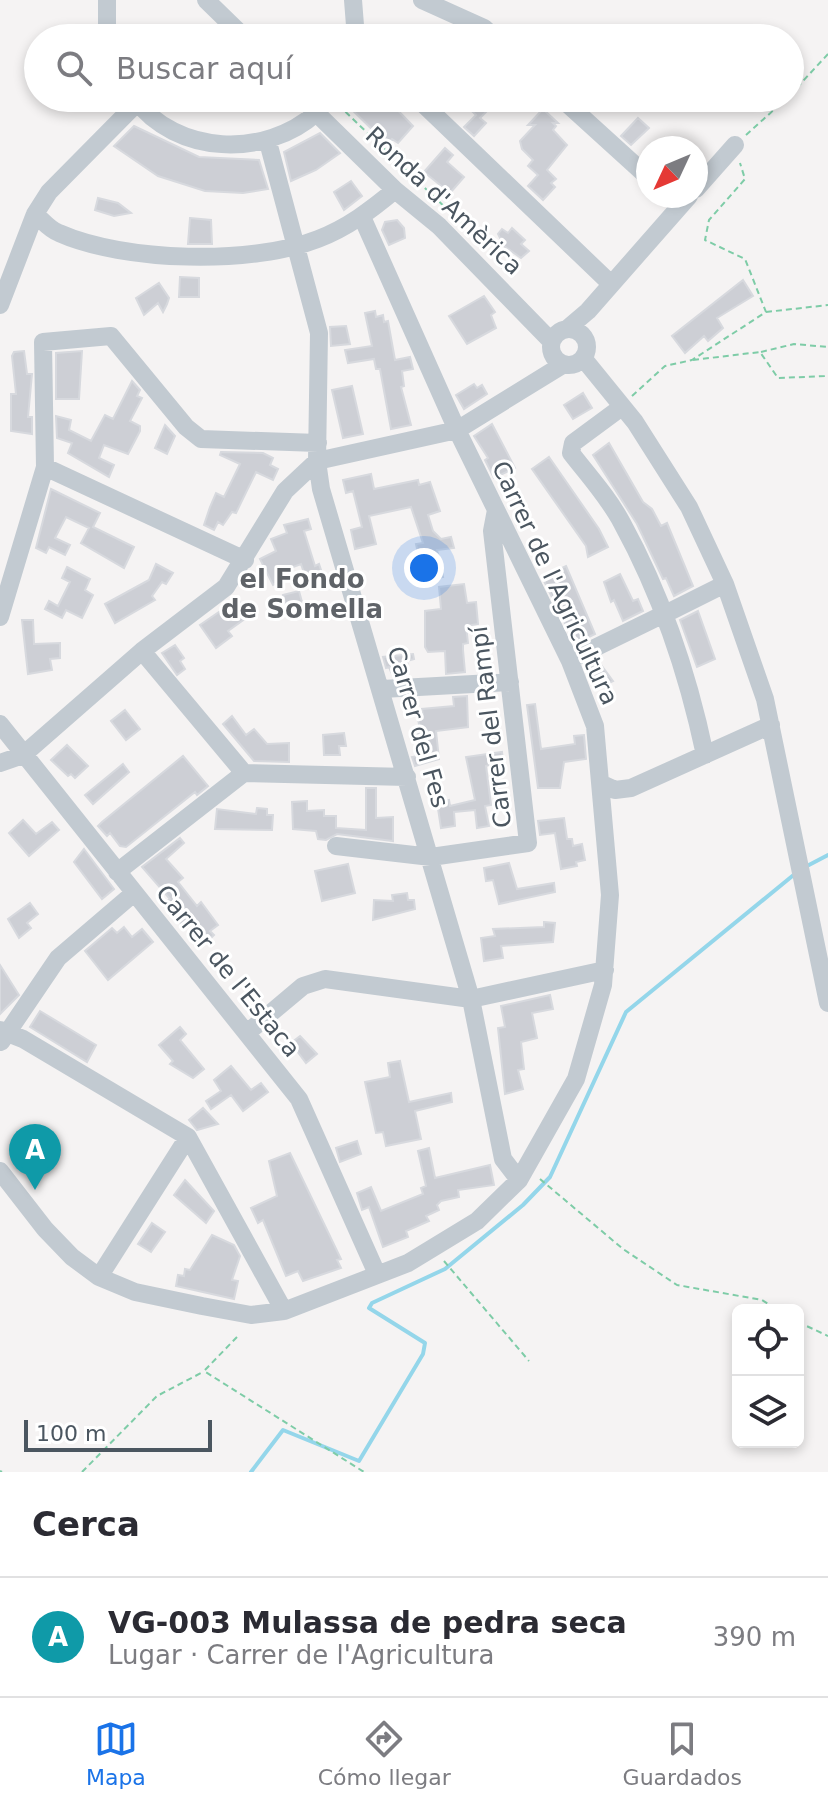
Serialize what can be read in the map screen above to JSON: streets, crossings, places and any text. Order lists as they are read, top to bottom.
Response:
{
  "streets": {
    "street": [
      "Ronda d'Amèrica",
      "Carrer de l'Agricultura",
      "Carrer del Fes",
      "Carrer del Rampí",
      "Carrer de l'Estaca"
    ]
  },
  "crossings": [
    ["Carrer de l'Agricultura", "Carrer del Fes"],
    ["Carrer de l'Agricultura", "Carrer del Rampí"],
    ["Carrer de l'Agricultura", "Carrer de l'Estaca"],
    ["Carrer del Fes", "Carrer del Rampí"]
  ],
  "districts": ["el Fondo de Somella"],
  "scale_bar": "100 m",
  "north": "bottom left",
  "page": {
    "search": "Buscar aquí",
    "pins": "A",
    "scale": "100 m",
    "heading": "Cerca",
    "list": [
      {
        "mark": "A",
        "name": "VG-003 Mulassa de pedra seca",
        "note": "Lugar · Carrer de l'Agricultura",
        "value": "390 m"
      }
    ],
    "nav": ["Mapa", "Cómo llegar", "Guardados"]
  }
}
